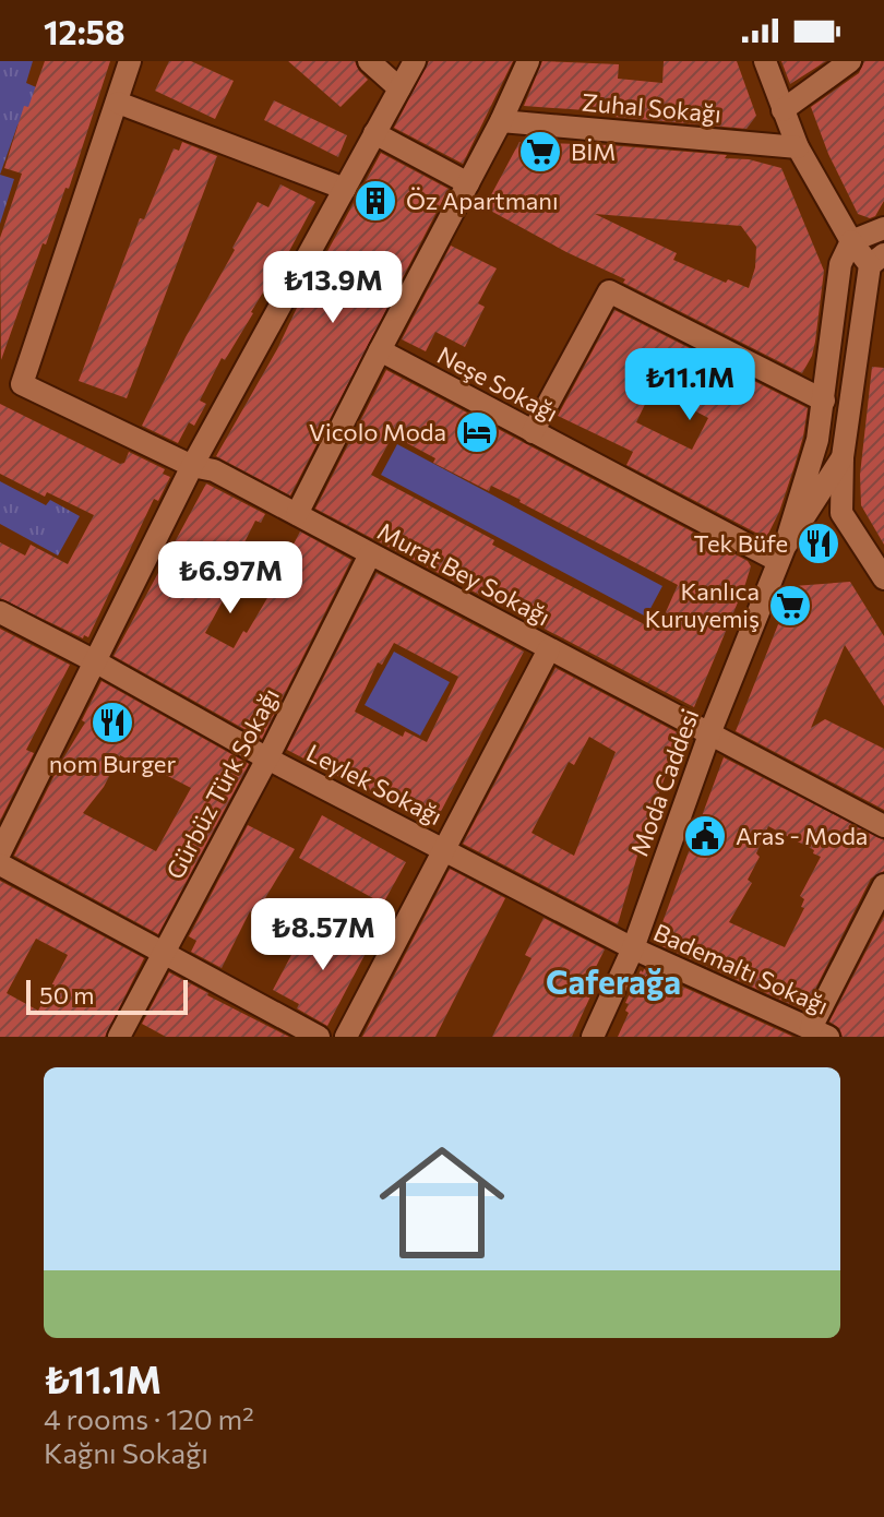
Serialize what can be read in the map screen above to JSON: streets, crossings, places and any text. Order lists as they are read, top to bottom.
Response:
{
  "streets": {
    "street": [
      "Zuhal Sokağı",
      "Neşe Sokağı",
      "Murat Bey Sokağı",
      "Moda Caddesi",
      "Gürbüz Türk Sokağı",
      "Leylek Sokağı",
      "Bademaltı Sokağı"
    ]
  },
  "crossings": [
    ["Zuhal Sokağı", "Moda Caddesi"],
    ["Neşe Sokağı", "Moda Caddesi"],
    ["Murat Bey Sokağı", "Moda Caddesi"],
    ["Murat Bey Sokağı", "Gürbüz Türk Sokağı"],
    ["Moda Caddesi", "Leylek Sokağı"],
    ["Moda Caddesi", "Bademaltı Sokağı"],
    ["Gürbüz Türk Sokağı", "Leylek Sokağı"],
    ["Leylek Sokağı", "Bademaltı Sokağı"]
  ],
  "districts": ["Caferağa"],
  "places": {
    "supermarket": ["BİM", "Kanlıca Kuruyemiş"],
    "building": ["Öz Apartmanı"],
    "hotel": ["Vicolo Moda"],
    "restaurant": ["Tek Büfe", "nom Burger"],
    "public building": ["Aras - Moda"]
  },
  "scale_bar": "50 m",
  "page": {
    "status": "12:58",
    "price": [
      "₺13.9M",
      "₺11.1M",
      "₺6.97M",
      "₺8.57M"
    ],
    "scale": "50 m",
    "list": [
      {
        "name": "₺11.1M",
        "note": "4 rooms · 120 m² · Kağnı Sokağı"
      }
    ]
  }
}
